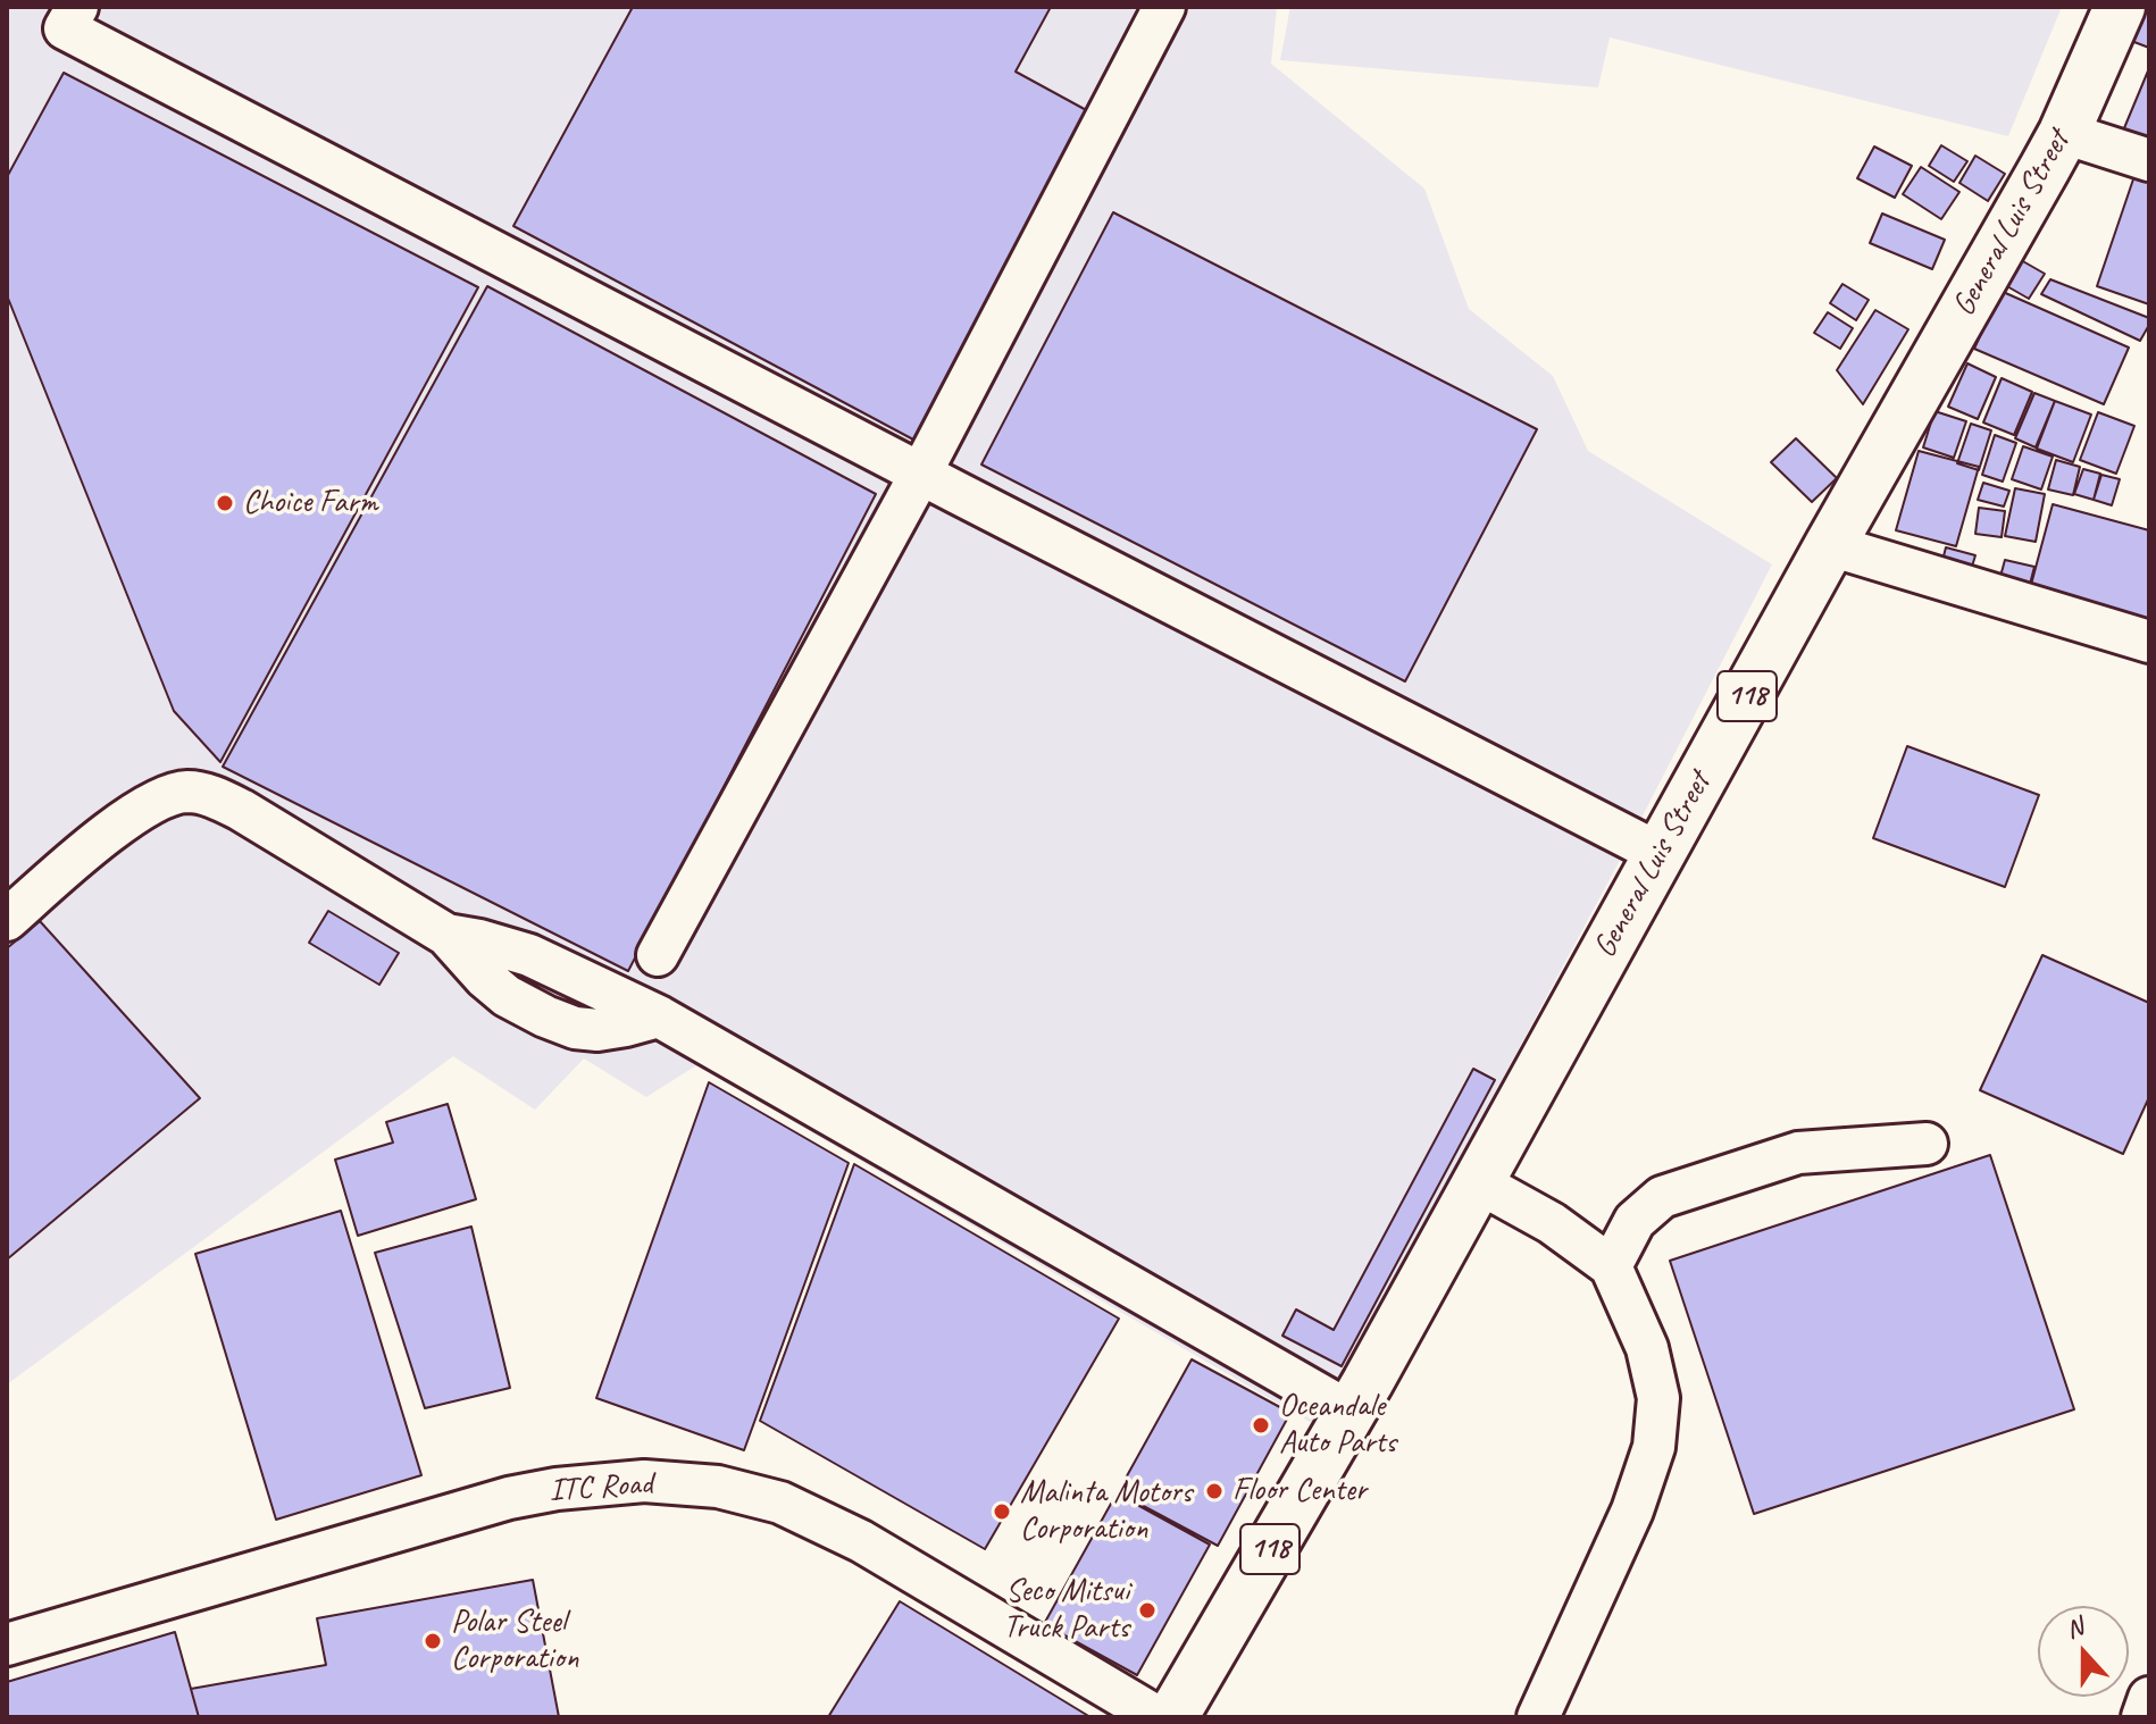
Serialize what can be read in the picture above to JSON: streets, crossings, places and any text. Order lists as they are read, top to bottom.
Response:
{
  "streets": {
    "main road": ["General Luis Street", "118"],
    "street": ["ITC Road"]
  },
  "places": [
    "Choice Farm",
    "Oceandale Auto Parts",
    "Floor Center",
    "Malinta Motors Corporation",
    "Seco Mitsui Truck Parts",
    "Polar Steel Corporation"
  ],
  "north": "top"
}
